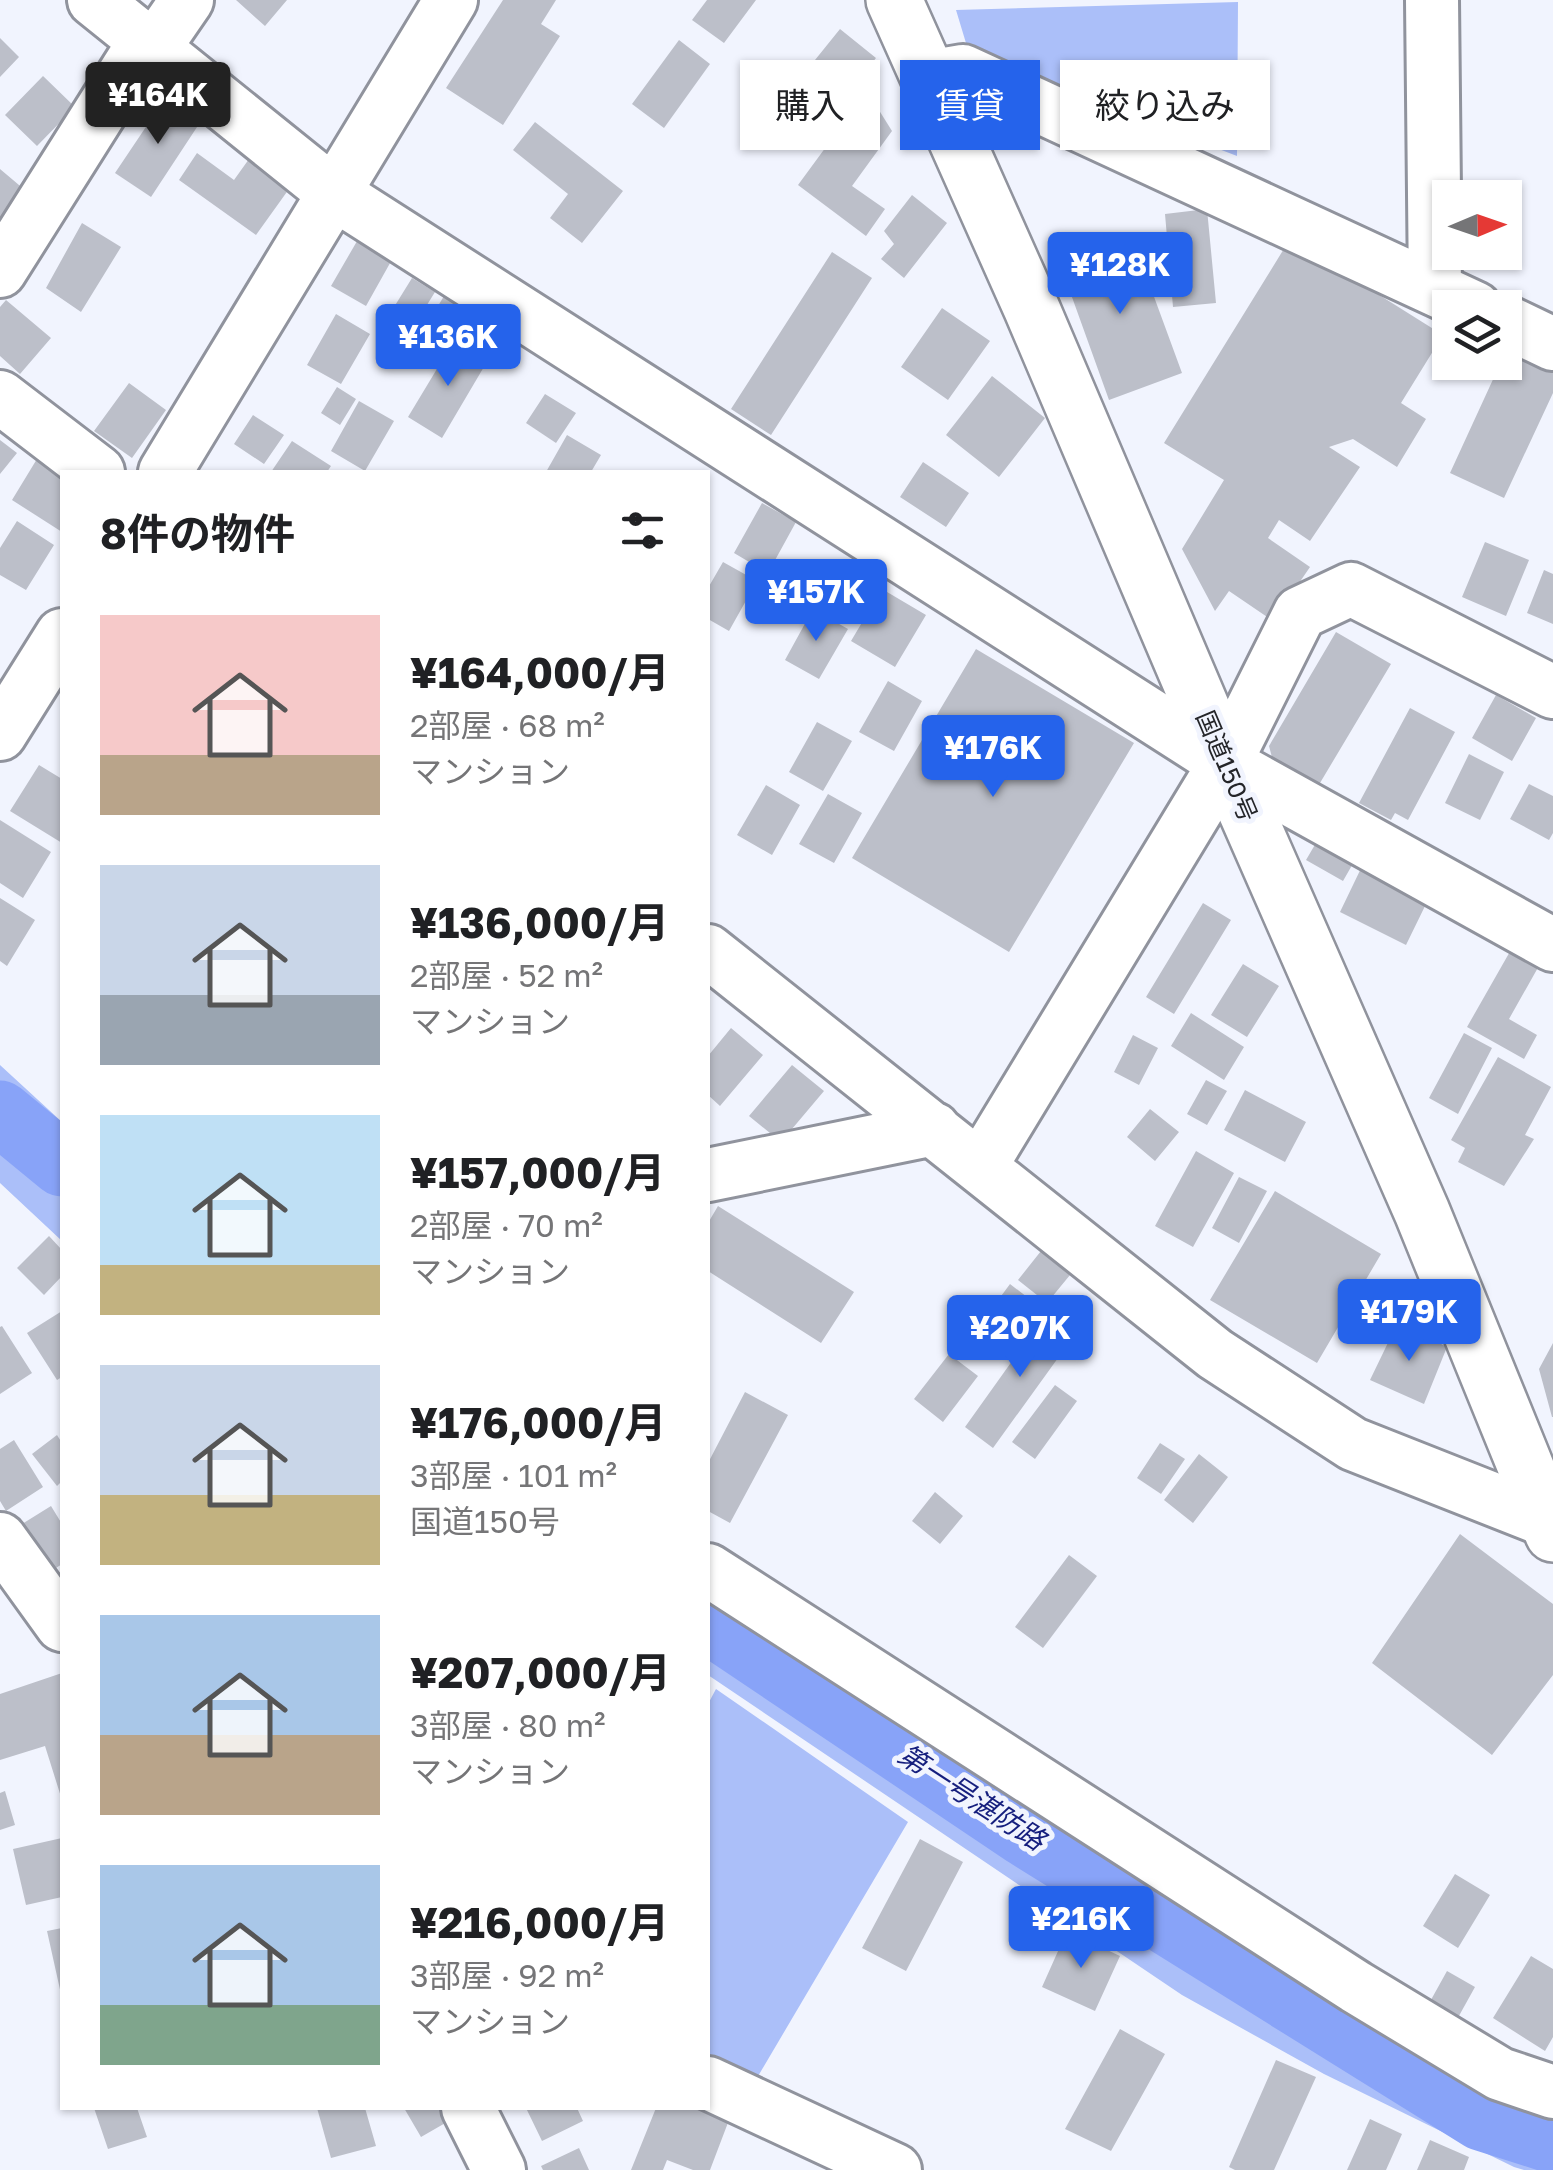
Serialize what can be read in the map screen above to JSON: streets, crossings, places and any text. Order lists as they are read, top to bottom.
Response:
{
  "streets": {
    "highway": ["国道150号"]
  },
  "water": ["第一号湛防路"],
  "north": "right",
  "page": {
    "chip": ["購入", "賃貸", "絞り込み"],
    "price": [
      "¥164K",
      "¥128K",
      "¥136K",
      "¥157K",
      "¥176K",
      "¥179K",
      "¥207K",
      "¥216K"
    ],
    "heading": "8件の物件",
    "list": [
      {
        "name": "¥164,000/月",
        "note": "2部屋 · 68 m² · マンション"
      },
      {
        "name": "¥136,000/月",
        "note": "2部屋 · 52 m² · マンション"
      },
      {
        "name": "¥157,000/月",
        "note": "2部屋 · 70 m² · マンション"
      },
      {
        "name": "¥176,000/月",
        "note": "3部屋 · 101 m² · 国道150号"
      },
      {
        "name": "¥207,000/月",
        "note": "3部屋 · 80 m² · マンション"
      },
      {
        "name": "¥216,000/月",
        "note": "3部屋 · 92 m² · マンション"
      }
    ]
  }
}
